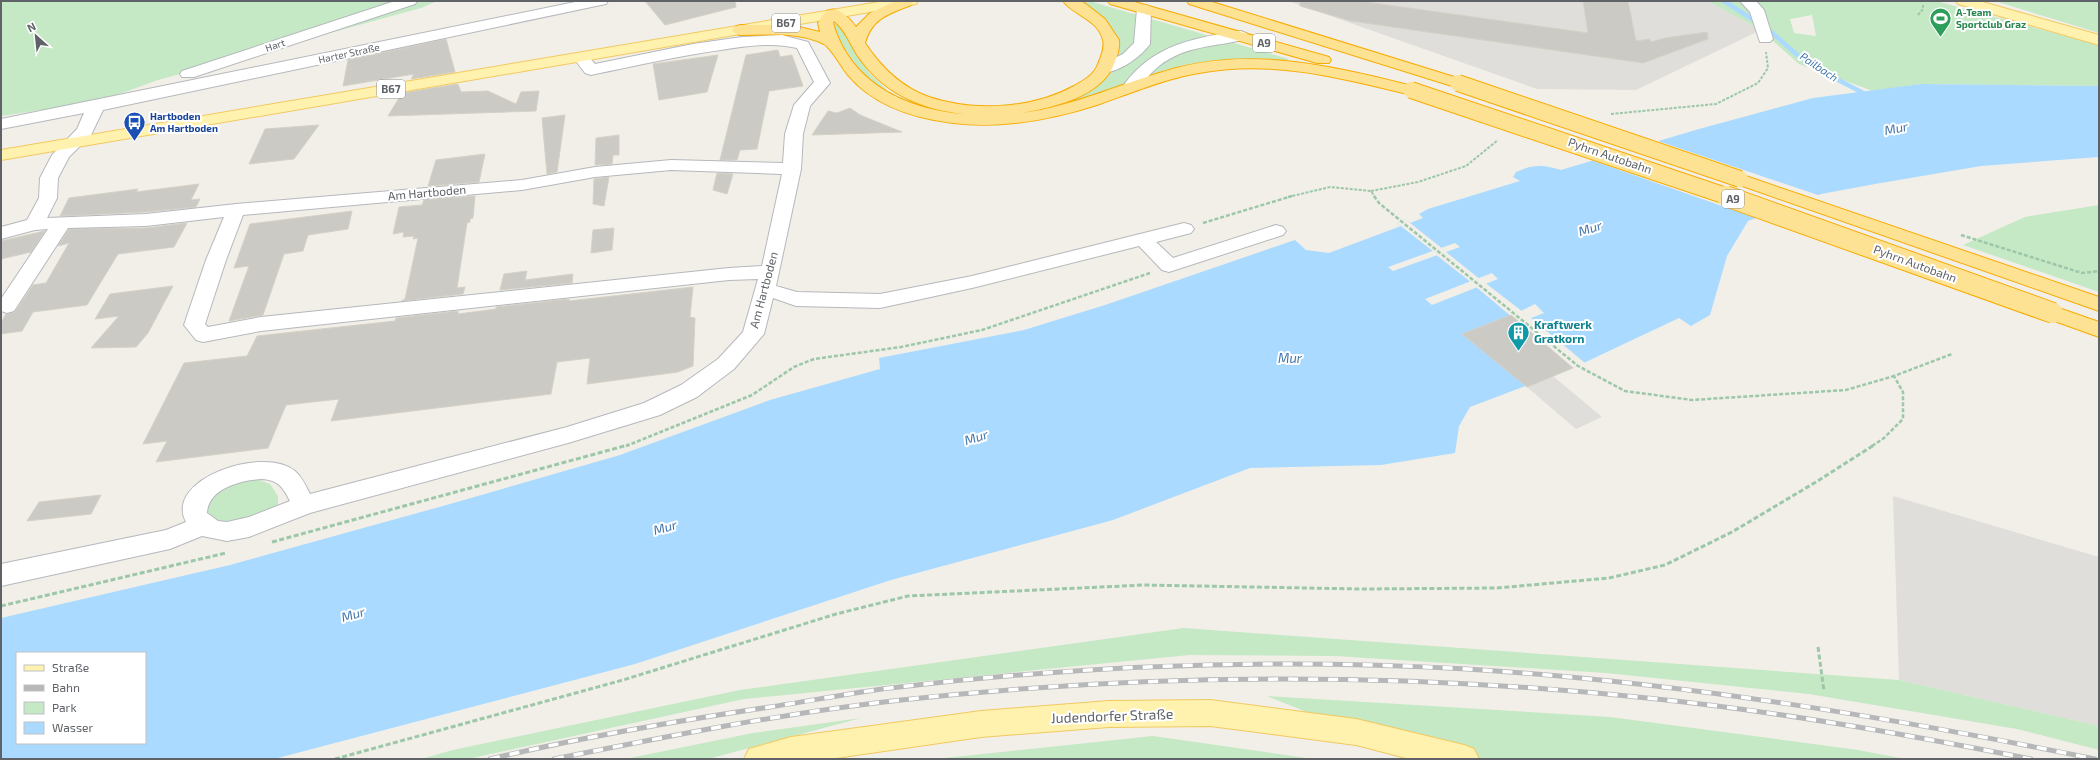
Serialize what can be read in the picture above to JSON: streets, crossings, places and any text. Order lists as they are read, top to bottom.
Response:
{
  "streets": {
    "highway": ["A9", "Pyhrn Autobahn"],
    "main road": ["B67", "Judendorfer Straße"],
    "street": ["Hart", "Harter Straße", "Am Hartboden"]
  },
  "crossings": [
    ["B67", "Am Hartboden"],
    ["Hart", "Harter Straße"]
  ],
  "water": ["Pailbach", "Mur"],
  "places": {
    "sports": ["A-Team Sportclub Graz"],
    "bus stop": ["Hartboden Am Hartboden"],
    "building": ["Kraftwerk Gratkorn"]
  },
  "legend": [
    "Straße",
    "Bahn",
    "Park",
    "Wasser"
  ],
  "north": "top left"
}
